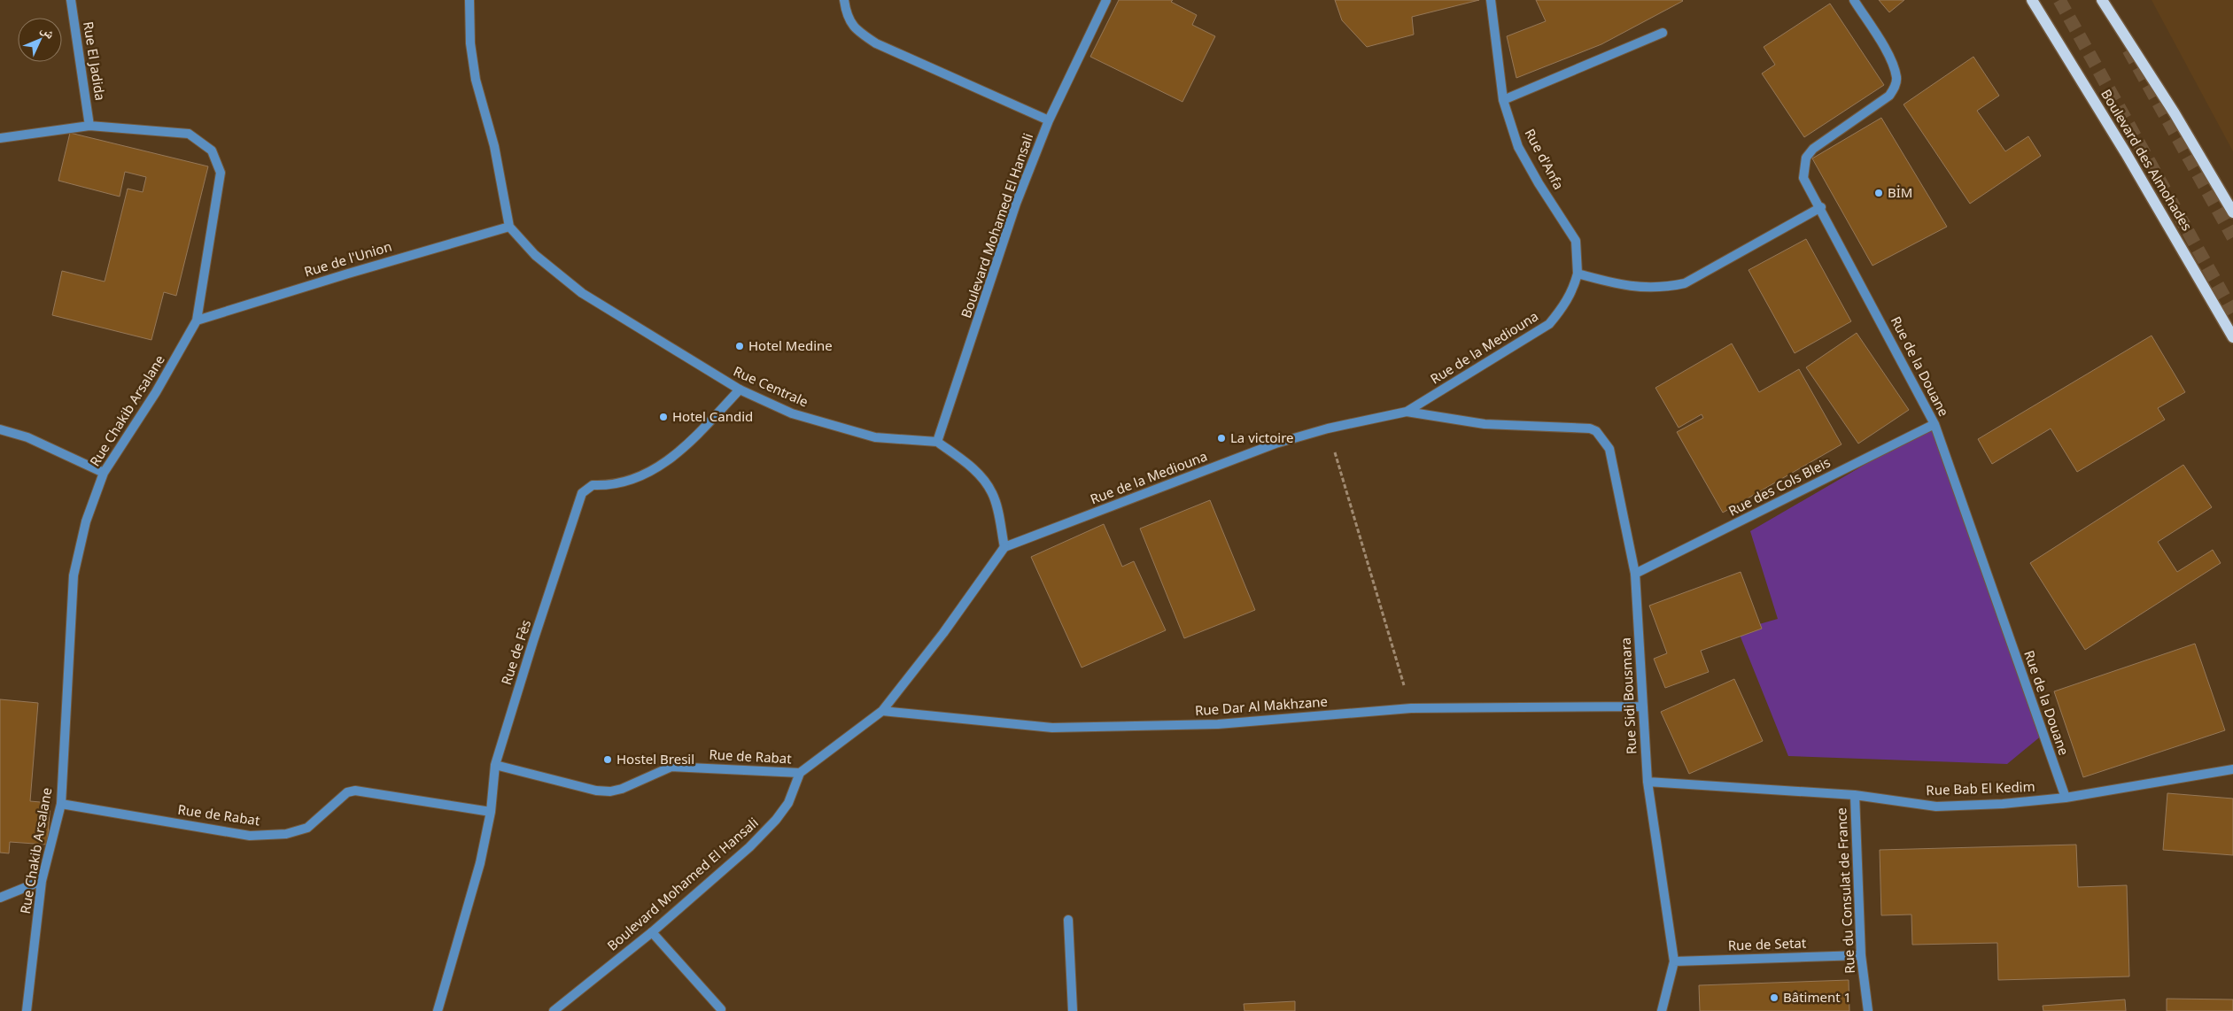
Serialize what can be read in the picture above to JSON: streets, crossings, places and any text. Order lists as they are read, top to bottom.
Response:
{
  "streets": {
    "main road": ["Boulevard des Almohades"],
    "street": [
      "Rue El Jadida",
      "Rue d'Anfa",
      "Boulevard Mohamed El Hansali",
      "Rue de l'Union",
      "Rue de la Mediouna",
      "Rue de la Douane",
      "Rue Centrale",
      "Rue Chakib Arsalane",
      "Rue des Cols Bleis",
      "Rue de Fès",
      "Rue Sidi Bousmara",
      "Rue Dar Al Makhzane",
      "Rue de Rabat",
      "Rue Bab El Kedim",
      "Rue du Consulat de France",
      "Rue de Setat"
    ]
  },
  "crossings": [
    ["Rue El Jadida", "Rue Chakib Arsalane"],
    ["Rue d'Anfa", "Rue de la Mediouna"],
    ["Boulevard Mohamed El Hansali", "Rue Centrale"],
    ["Boulevard Mohamed El Hansali", "Rue de Rabat"],
    ["Rue de l'Union", "Rue Centrale"],
    ["Rue de l'Union", "Rue Chakib Arsalane"],
    ["Rue de la Mediouna", "Rue Sidi Bousmara"],
    ["Rue de la Douane", "Rue des Cols Bleis"],
    ["Rue de la Douane", "Rue Bab El Kedim"],
    ["Rue Centrale", "Rue de Fès"],
    ["Rue Chakib Arsalane", "Rue de Rabat"],
    ["Rue des Cols Bleis", "Rue Sidi Bousmara"],
    ["Rue de Fès", "Rue de Rabat"],
    ["Rue Sidi Bousmara", "Rue Dar Al Makhzane"],
    ["Rue Sidi Bousmara", "Rue Bab El Kedim"],
    ["Rue Sidi Bousmara", "Rue de Setat"],
    ["Rue Bab El Kedim", "Rue du Consulat de France"],
    ["Rue du Consulat de France", "Rue de Setat"]
  ],
  "places": [
    "BİM",
    "Hotel Medine",
    "Hotel Candid",
    "La victoire",
    "Hostel Bresil",
    "Bâtiment 1"
  ],
  "north": "top right"
}
